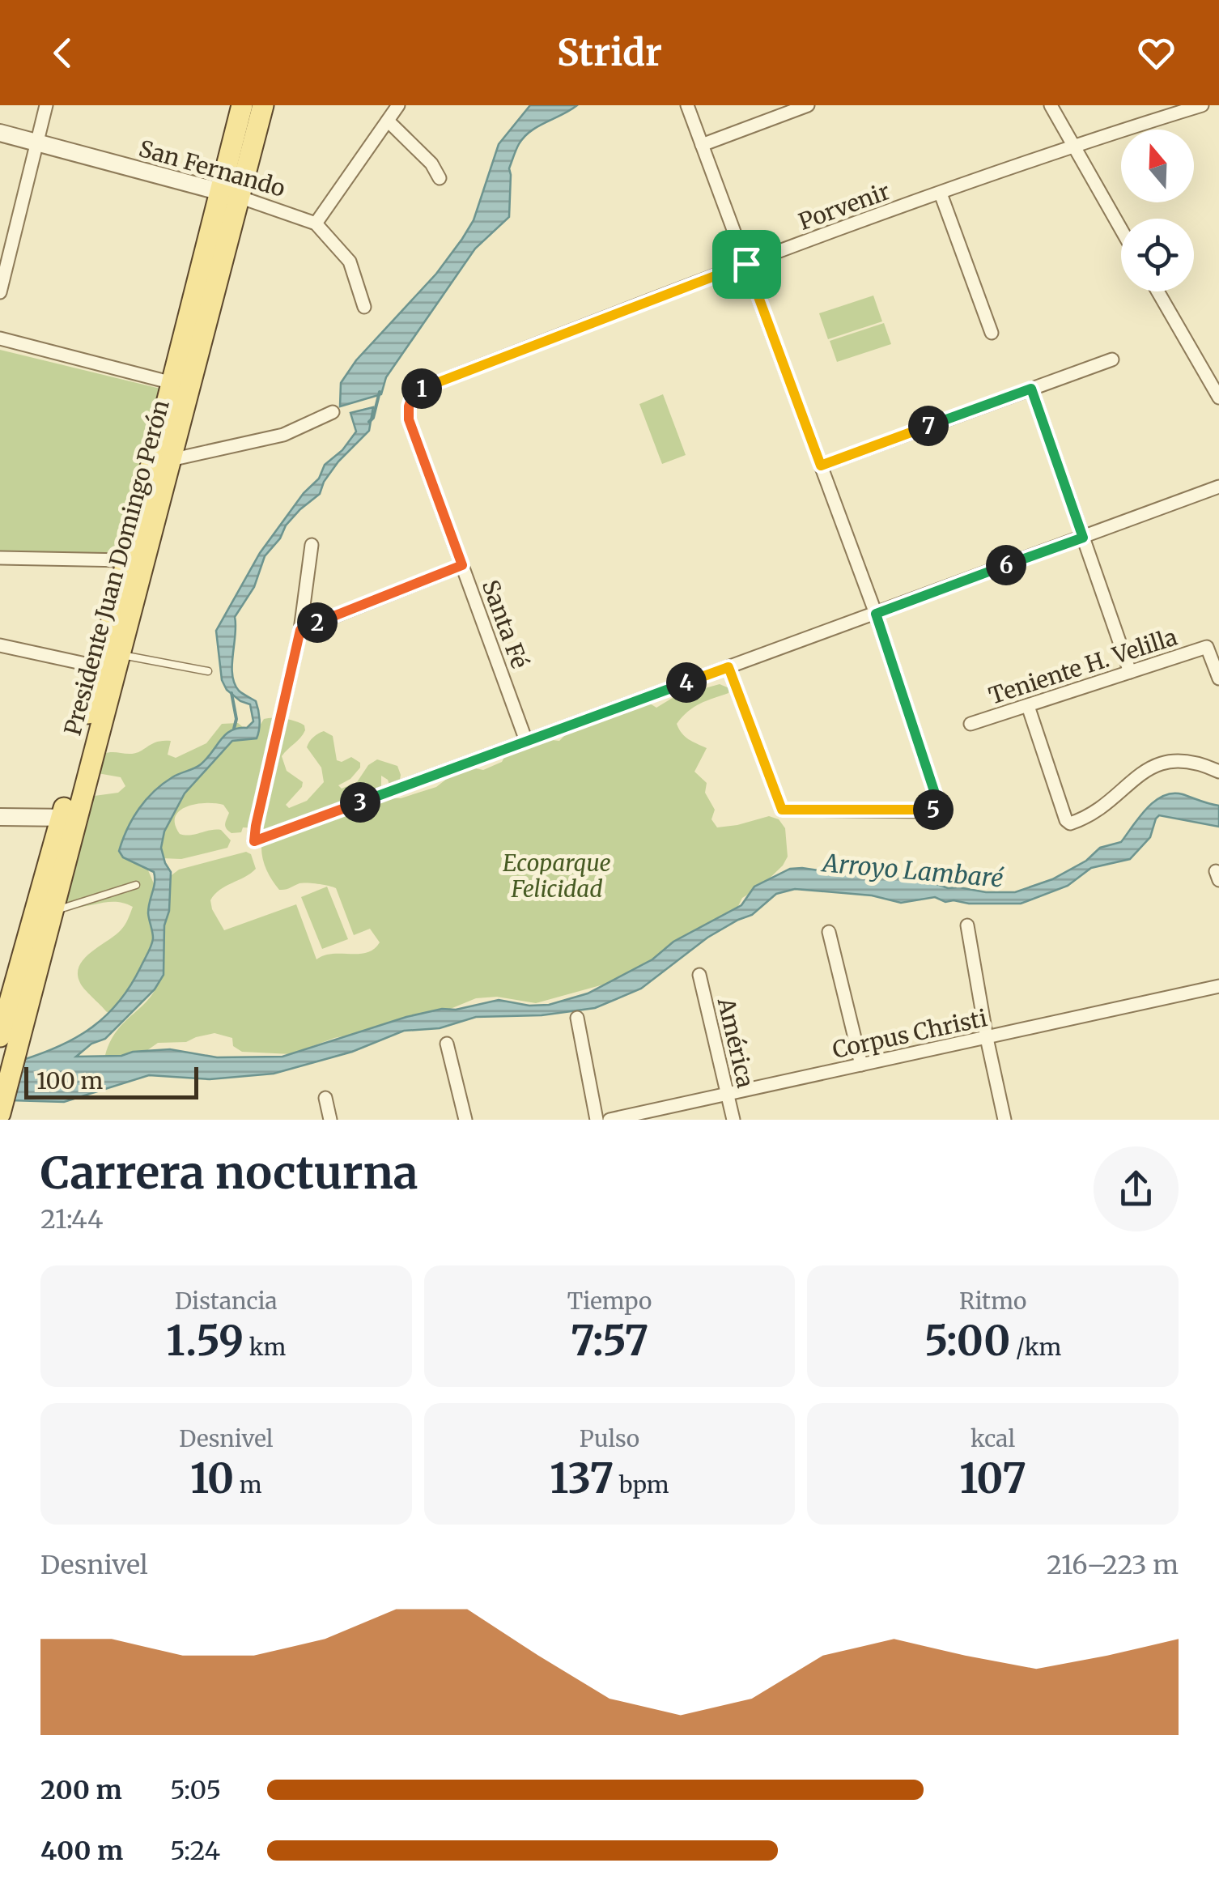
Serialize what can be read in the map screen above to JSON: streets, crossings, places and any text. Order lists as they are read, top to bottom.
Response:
{
  "streets": {
    "main road": ["Presidente Juan Domingo Perón"],
    "street": [
      "San Fernando",
      "Porvenir",
      "Santa Fé",
      "Teniente H. Velilla",
      "Corpus Christi",
      "América"
    ]
  },
  "crossings": [
    ["San Fernando", "Presidente Juan Domingo Perón"],
    ["Porvenir", "Santa Fé"],
    ["Corpus Christi", "América"]
  ],
  "water": ["Arroyo Lambaré"],
  "parks": ["Ecoparque Felicidad"],
  "scale_bar": "100 m",
  "north": "top",
  "page": {
    "header": "Stridr",
    "pins": [
      "1",
      "7",
      "6",
      "2",
      "4",
      "3",
      "5"
    ],
    "scale": "100 m",
    "heading": ["Carrera nocturna", "21:44"],
    "stats": [
      ["Distancia", "1.59 km"],
      ["Tiempo", "7:57"],
      ["Ritmo", "5:00 /km"],
      ["Desnivel", "10 m"],
      ["Pulso", "137 bpm"],
      ["kcal", "107"]
    ],
    "chart": ["Desnivel", "216–223 m"],
    "list": [
      {
        "name": "200 m",
        "note": "5:05"
      },
      {
        "name": "400 m",
        "note": "5:24"
      }
    ]
  }
}
